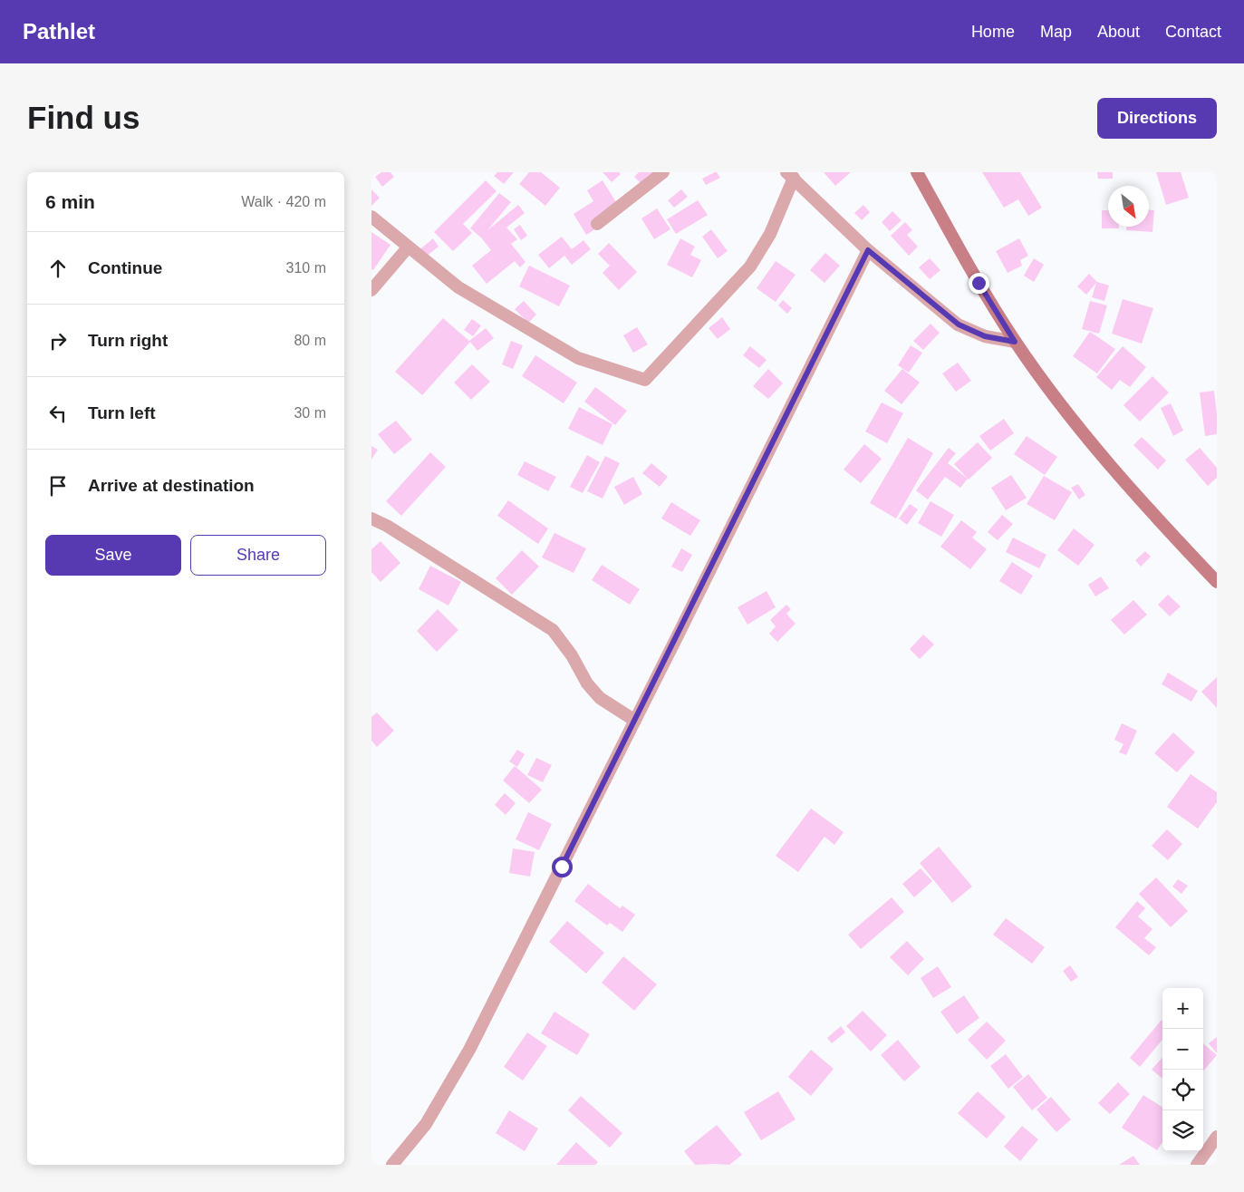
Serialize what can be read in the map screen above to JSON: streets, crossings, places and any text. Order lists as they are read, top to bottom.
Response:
{
  "north": "bottom right",
  "page": {
    "header": "Pathlet",
    "nav": [
      "Home",
      "Map",
      "About",
      "Contact"
    ],
    "buttons": [
      "Directions",
      ["Save", "Share"]
    ],
    "title": "Find us",
    "heading": ["6 min", "Walk · 420 m"],
    "list": [
      ["Continue", "310 m"],
      ["Turn right", "80 m"],
      ["Turn left", "30 m"],
      "Arrive at destination"
    ],
    "map_buttons": ["+", "−"]
  }
}
